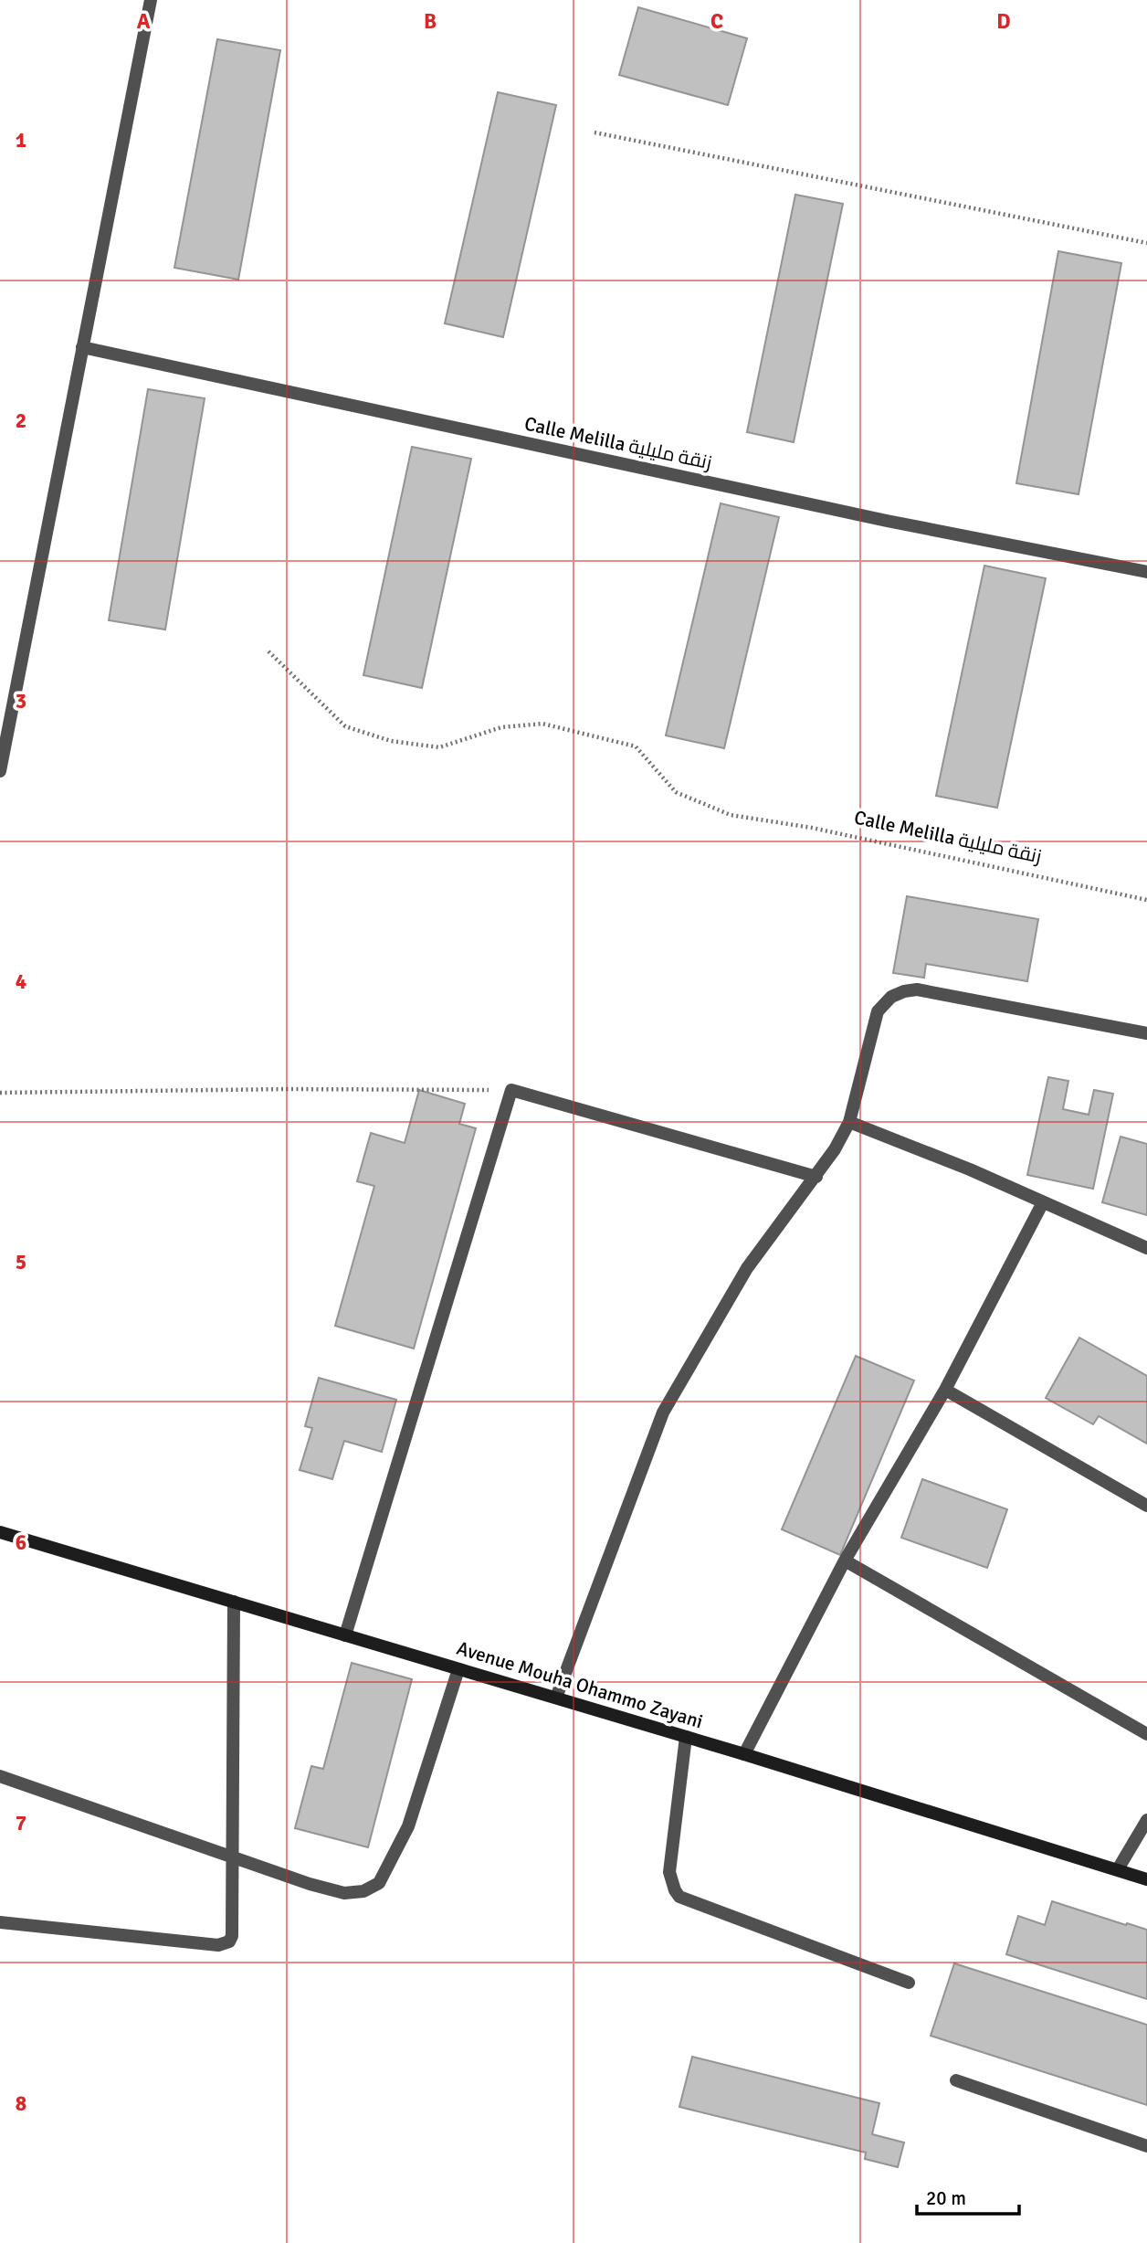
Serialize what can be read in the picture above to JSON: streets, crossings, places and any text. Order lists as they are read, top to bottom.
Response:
{
  "streets": {
    "street": ["Calle Melilla زنقة مليلية", "Avenue Mouha Ohammo Zayani"]
  },
  "scale_bar": "20 m",
  "grid": {
    "columns": [
      "A",
      "B",
      "C",
      "D"
    ],
    "rows": [
      "1",
      "2",
      "3",
      "4",
      "5",
      "6",
      "7",
      "8"
    ]
  }
}
